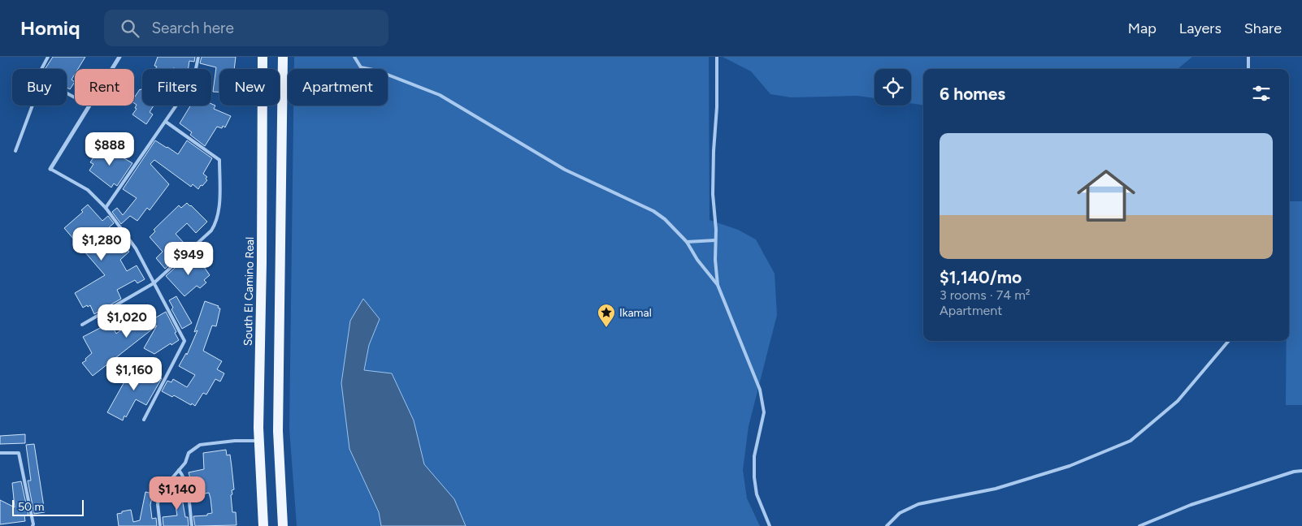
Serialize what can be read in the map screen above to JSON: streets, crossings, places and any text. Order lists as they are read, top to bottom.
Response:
{
  "streets": {
    "main road": ["South El Camino Real"]
  },
  "places": {
    "place": ["Ikamal"]
  },
  "scale_bar": "50 m",
  "page": {
    "header": "Homiq",
    "search": "Search here",
    "nav": ["Map", "Layers", "Share"],
    "chip": [
      "Buy",
      "Rent",
      "Filters",
      "New",
      "Apartment"
    ],
    "heading": "6 homes",
    "list": [
      {
        "name": "$1,140/mo",
        "note": "3 rooms · 74 m² · Apartment"
      }
    ],
    "price": [
      "$888",
      "$1,280",
      "$949",
      "$1,020",
      "$1,160",
      "$1,140"
    ],
    "scale": "50 m"
  }
}
